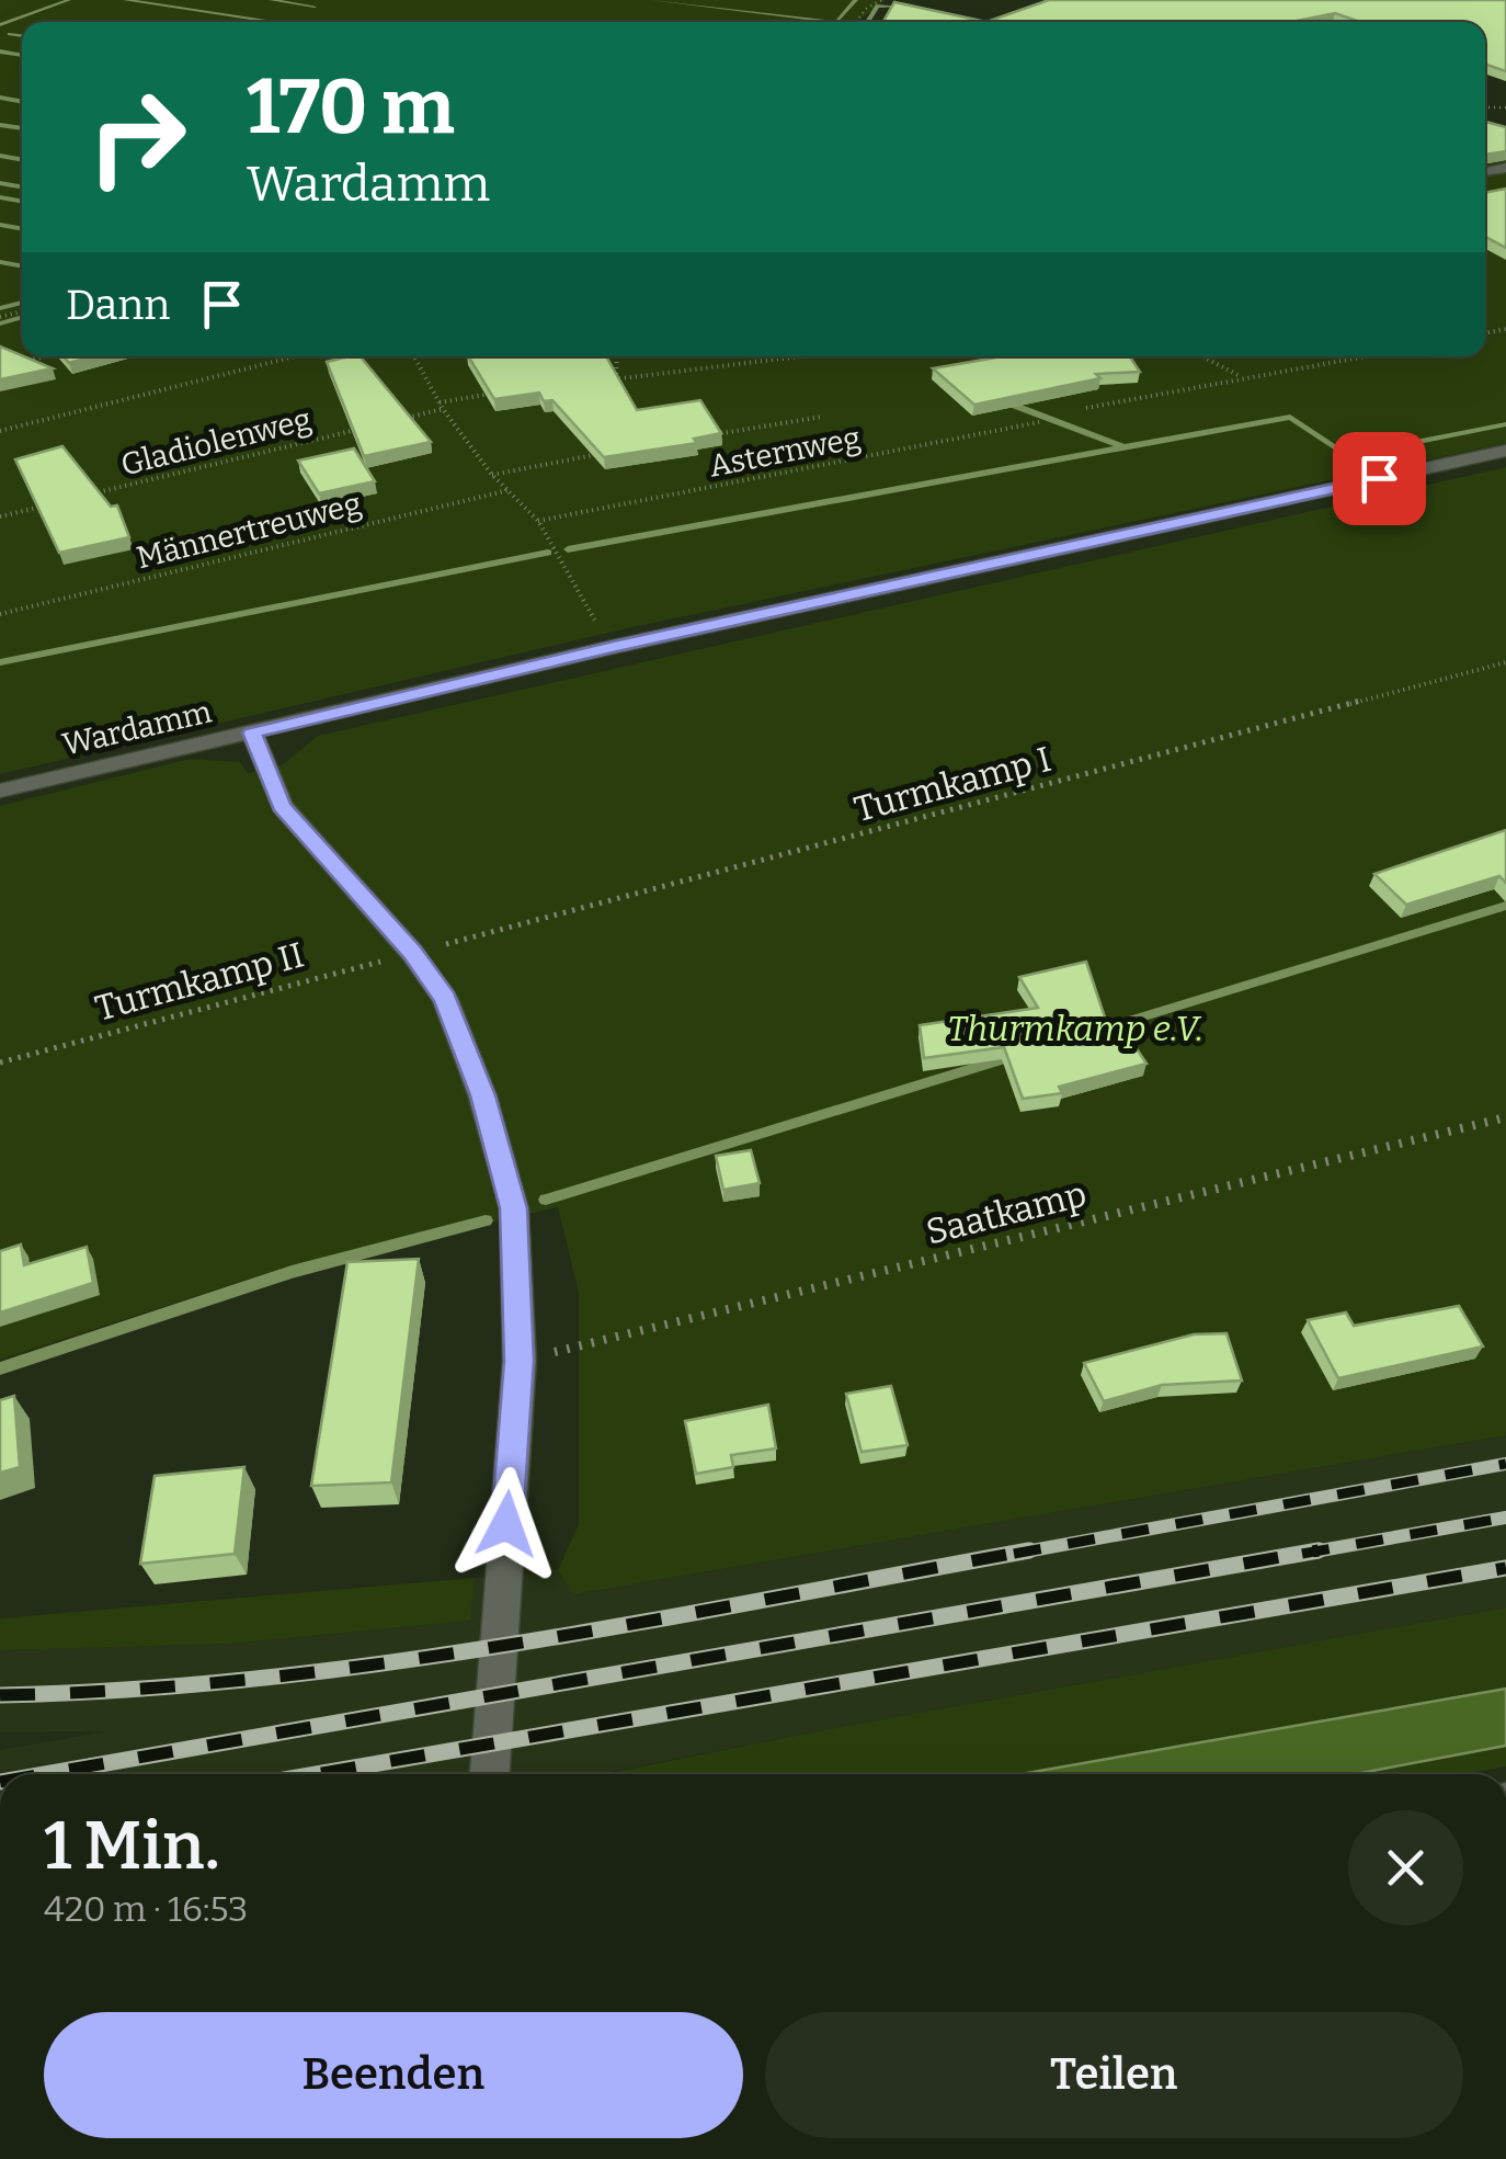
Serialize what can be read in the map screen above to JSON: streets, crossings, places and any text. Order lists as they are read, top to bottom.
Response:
{
  "streets": {
    "street": ["Wardamm"],
    "path": [
      "Gladiolenweg",
      "Asternweg",
      "Männertreuweg",
      "Turmkamp I",
      "Turmkamp II",
      "Saatkamp"
    ]
  },
  "crossings": [
    ["Turmkamp I", "Turmkamp II"]
  ],
  "parks": ["Thurmkamp e.V."],
  "page": {
    "turn": ["170 m", "Wardamm"],
    "then": "Dann",
    "heading": ["1 Min.", "420 m · 16:53"],
    "buttons": ["Beenden", "Teilen"]
  }
}
